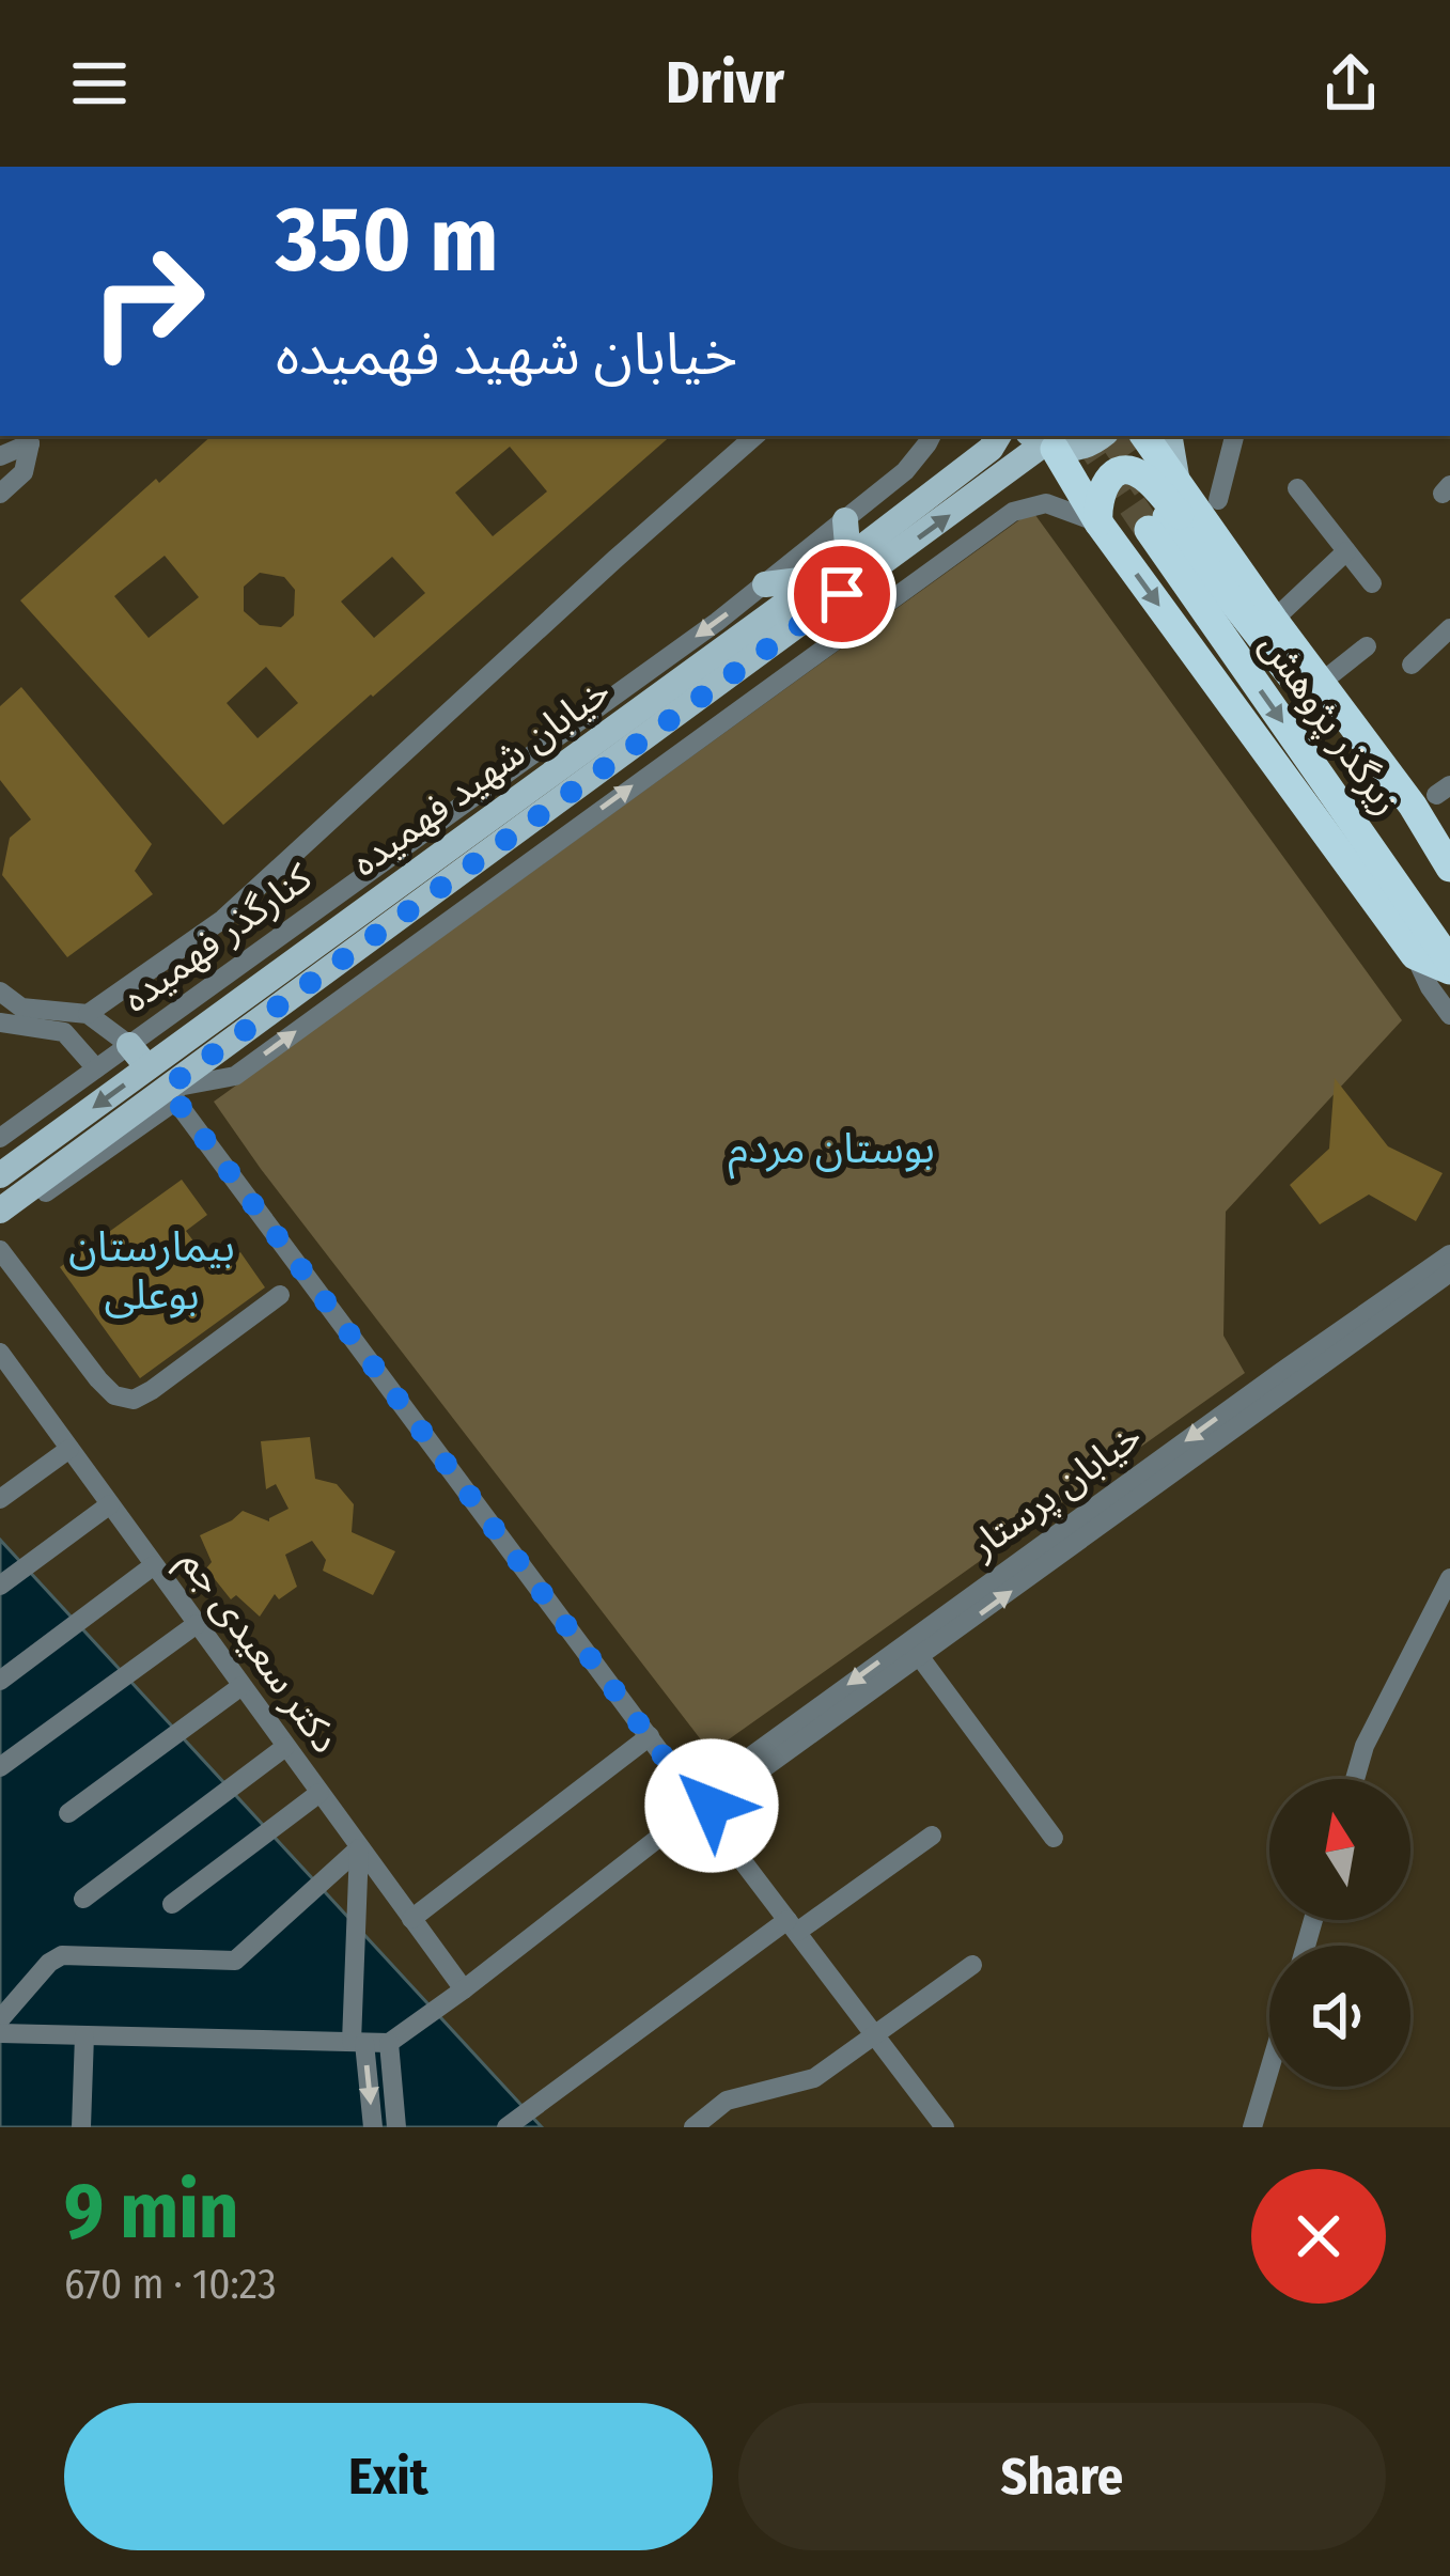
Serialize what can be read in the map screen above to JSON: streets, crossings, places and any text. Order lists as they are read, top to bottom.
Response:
{
  "streets": {
    "highway": ["زیرگذر پژوهش"],
    "main road": ["خیابان شهید فهمیده"],
    "street": ["کنارگذر فهمیده", "خیابان پرستار", "دکتر سعیدی جم"]
  },
  "districts": ["بوستان مردم", "بیمارستان بوعلی"],
  "north": "top",
  "page": {
    "header": "Drivr",
    "turn": ["350 m", "خیابان شهید فهمیده"],
    "heading": ["9 min", "670 m · 10:23"],
    "buttons": ["Exit", "Share"]
  }
}
